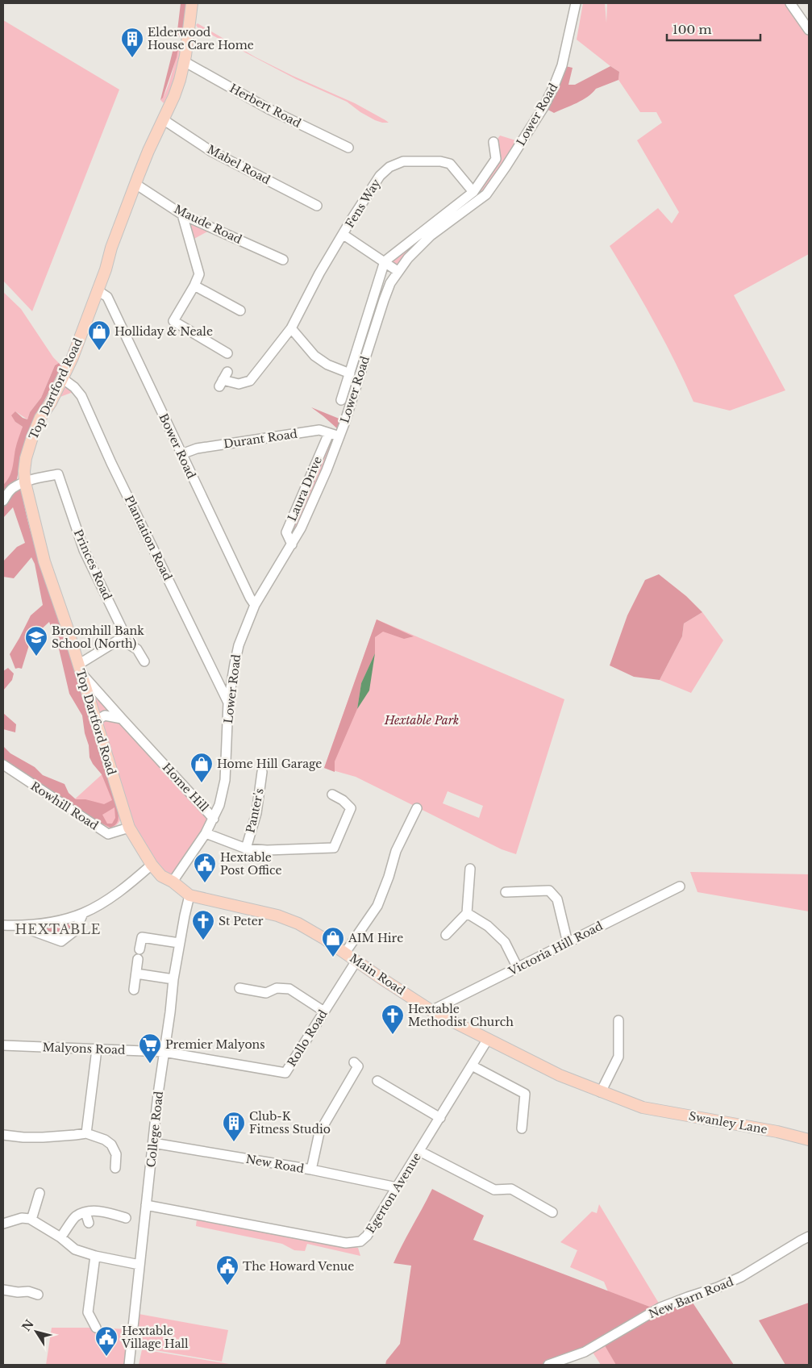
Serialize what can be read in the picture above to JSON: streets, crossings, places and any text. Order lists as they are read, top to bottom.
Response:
{
  "streets": {
    "main road": ["Top Dartford Road", "Main Road", "Swanley Lane"],
    "street": [
      "Herbert Road",
      "Lower Road",
      "Mabel Road",
      "Fens Way",
      "Maude Road",
      "Durant Road",
      "Bower Road",
      "Laura Drive",
      "Plantation Road",
      "Princes Road",
      "Home Hill",
      "Rowhill Road",
      "Panter's",
      "Victoria Hill Road",
      "Rollo Road",
      "Malyons Road",
      "College Road",
      "New Road",
      "Egerton Avenue",
      "New Barn Road"
    ]
  },
  "crossings": [
    ["Herbert Road", "Top Dartford Road"],
    ["Lower Road", "Durant Road"],
    ["Lower Road", "Bower Road"],
    ["Lower Road", "Laura Drive"],
    ["Lower Road", "Plantation Road"],
    ["Lower Road", "Home Hill"],
    ["Mabel Road", "Top Dartford Road"],
    ["Maude Road", "Top Dartford Road"],
    ["Top Dartford Road", "Bower Road"],
    ["Top Dartford Road", "Plantation Road"],
    ["Top Dartford Road", "Princes Road"],
    ["Top Dartford Road", "Home Hill"],
    ["Top Dartford Road", "Rowhill Road"],
    ["Top Dartford Road", "Main Road"],
    ["Durant Road", "Bower Road"],
    ["Durant Road", "Laura Drive"],
    ["Home Hill", "Panter's"],
    ["Home Hill", "Main Road"],
    ["Victoria Hill Road", "Main Road"],
    ["Main Road", "Rollo Road"],
    ["Main Road", "Swanley Lane"],
    ["Main Road", "College Road"],
    ["Main Road", "Egerton Avenue"],
    ["Rollo Road", "Malyons Road"],
    ["Rollo Road", "College Road"],
    ["Malyons Road", "College Road"],
    ["College Road", "New Road"],
    ["College Road", "Egerton Avenue"],
    ["New Road", "Egerton Avenue"]
  ],
  "districts": ["HEXTABLE"],
  "parks": ["Hextable Park"],
  "places": {
    "building": ["Elderwood House Care Home", "Club-K Fitness Studio"],
    "shop": ["Holliday & Neale", "Home Hill Garage", "AIM Hire"],
    "school or university": ["Broomhill Bank School (North)"],
    "public building": ["Hextable Post Office", "The Howard Venue", "Hextable Village Hall"],
    "church": ["St Peter", "Hextable Methodist Church"],
    "supermarket": ["Premier Malyons"]
  },
  "scale_bar": "100 m",
  "north": "top left"
}
